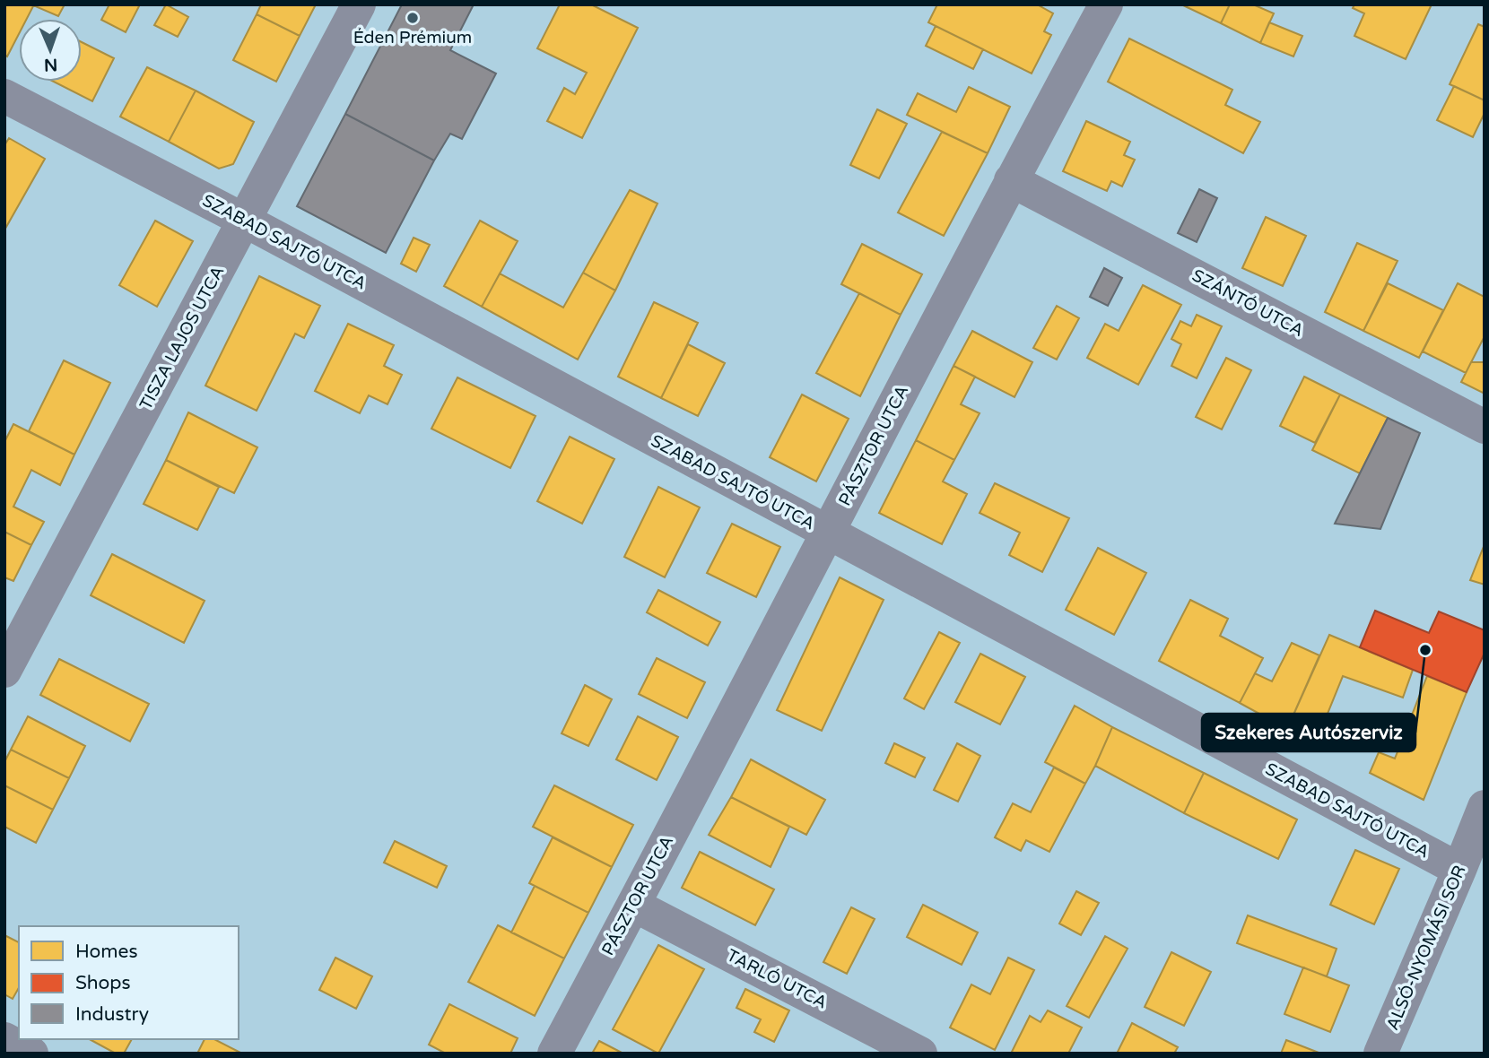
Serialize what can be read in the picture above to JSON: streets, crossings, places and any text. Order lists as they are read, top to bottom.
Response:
{
  "streets": {
    "street": [
      "SZABAD SAJTÓ UTCA",
      "SZÁNTÓ UTCA",
      "TISZA LAJOS UTCA",
      "PÁSZTOR UTCA",
      "ALSÓ-NYOMÁSI SOR",
      "TARLÓ UTCA"
    ]
  },
  "crossings": [
    ["SZABAD SAJTÓ UTCA", "TISZA LAJOS UTCA"],
    ["SZABAD SAJTÓ UTCA", "PÁSZTOR UTCA"],
    ["SZABAD SAJTÓ UTCA", "ALSÓ-NYOMÁSI SOR"],
    ["SZÁNTÓ UTCA", "PÁSZTOR UTCA"],
    ["PÁSZTOR UTCA", "TARLÓ UTCA"]
  ],
  "places": ["Éden Prémium", "Szekeres Autószerviz"],
  "legend": ["Homes", "Shops", "Industry"],
  "north": "bottom"
}
